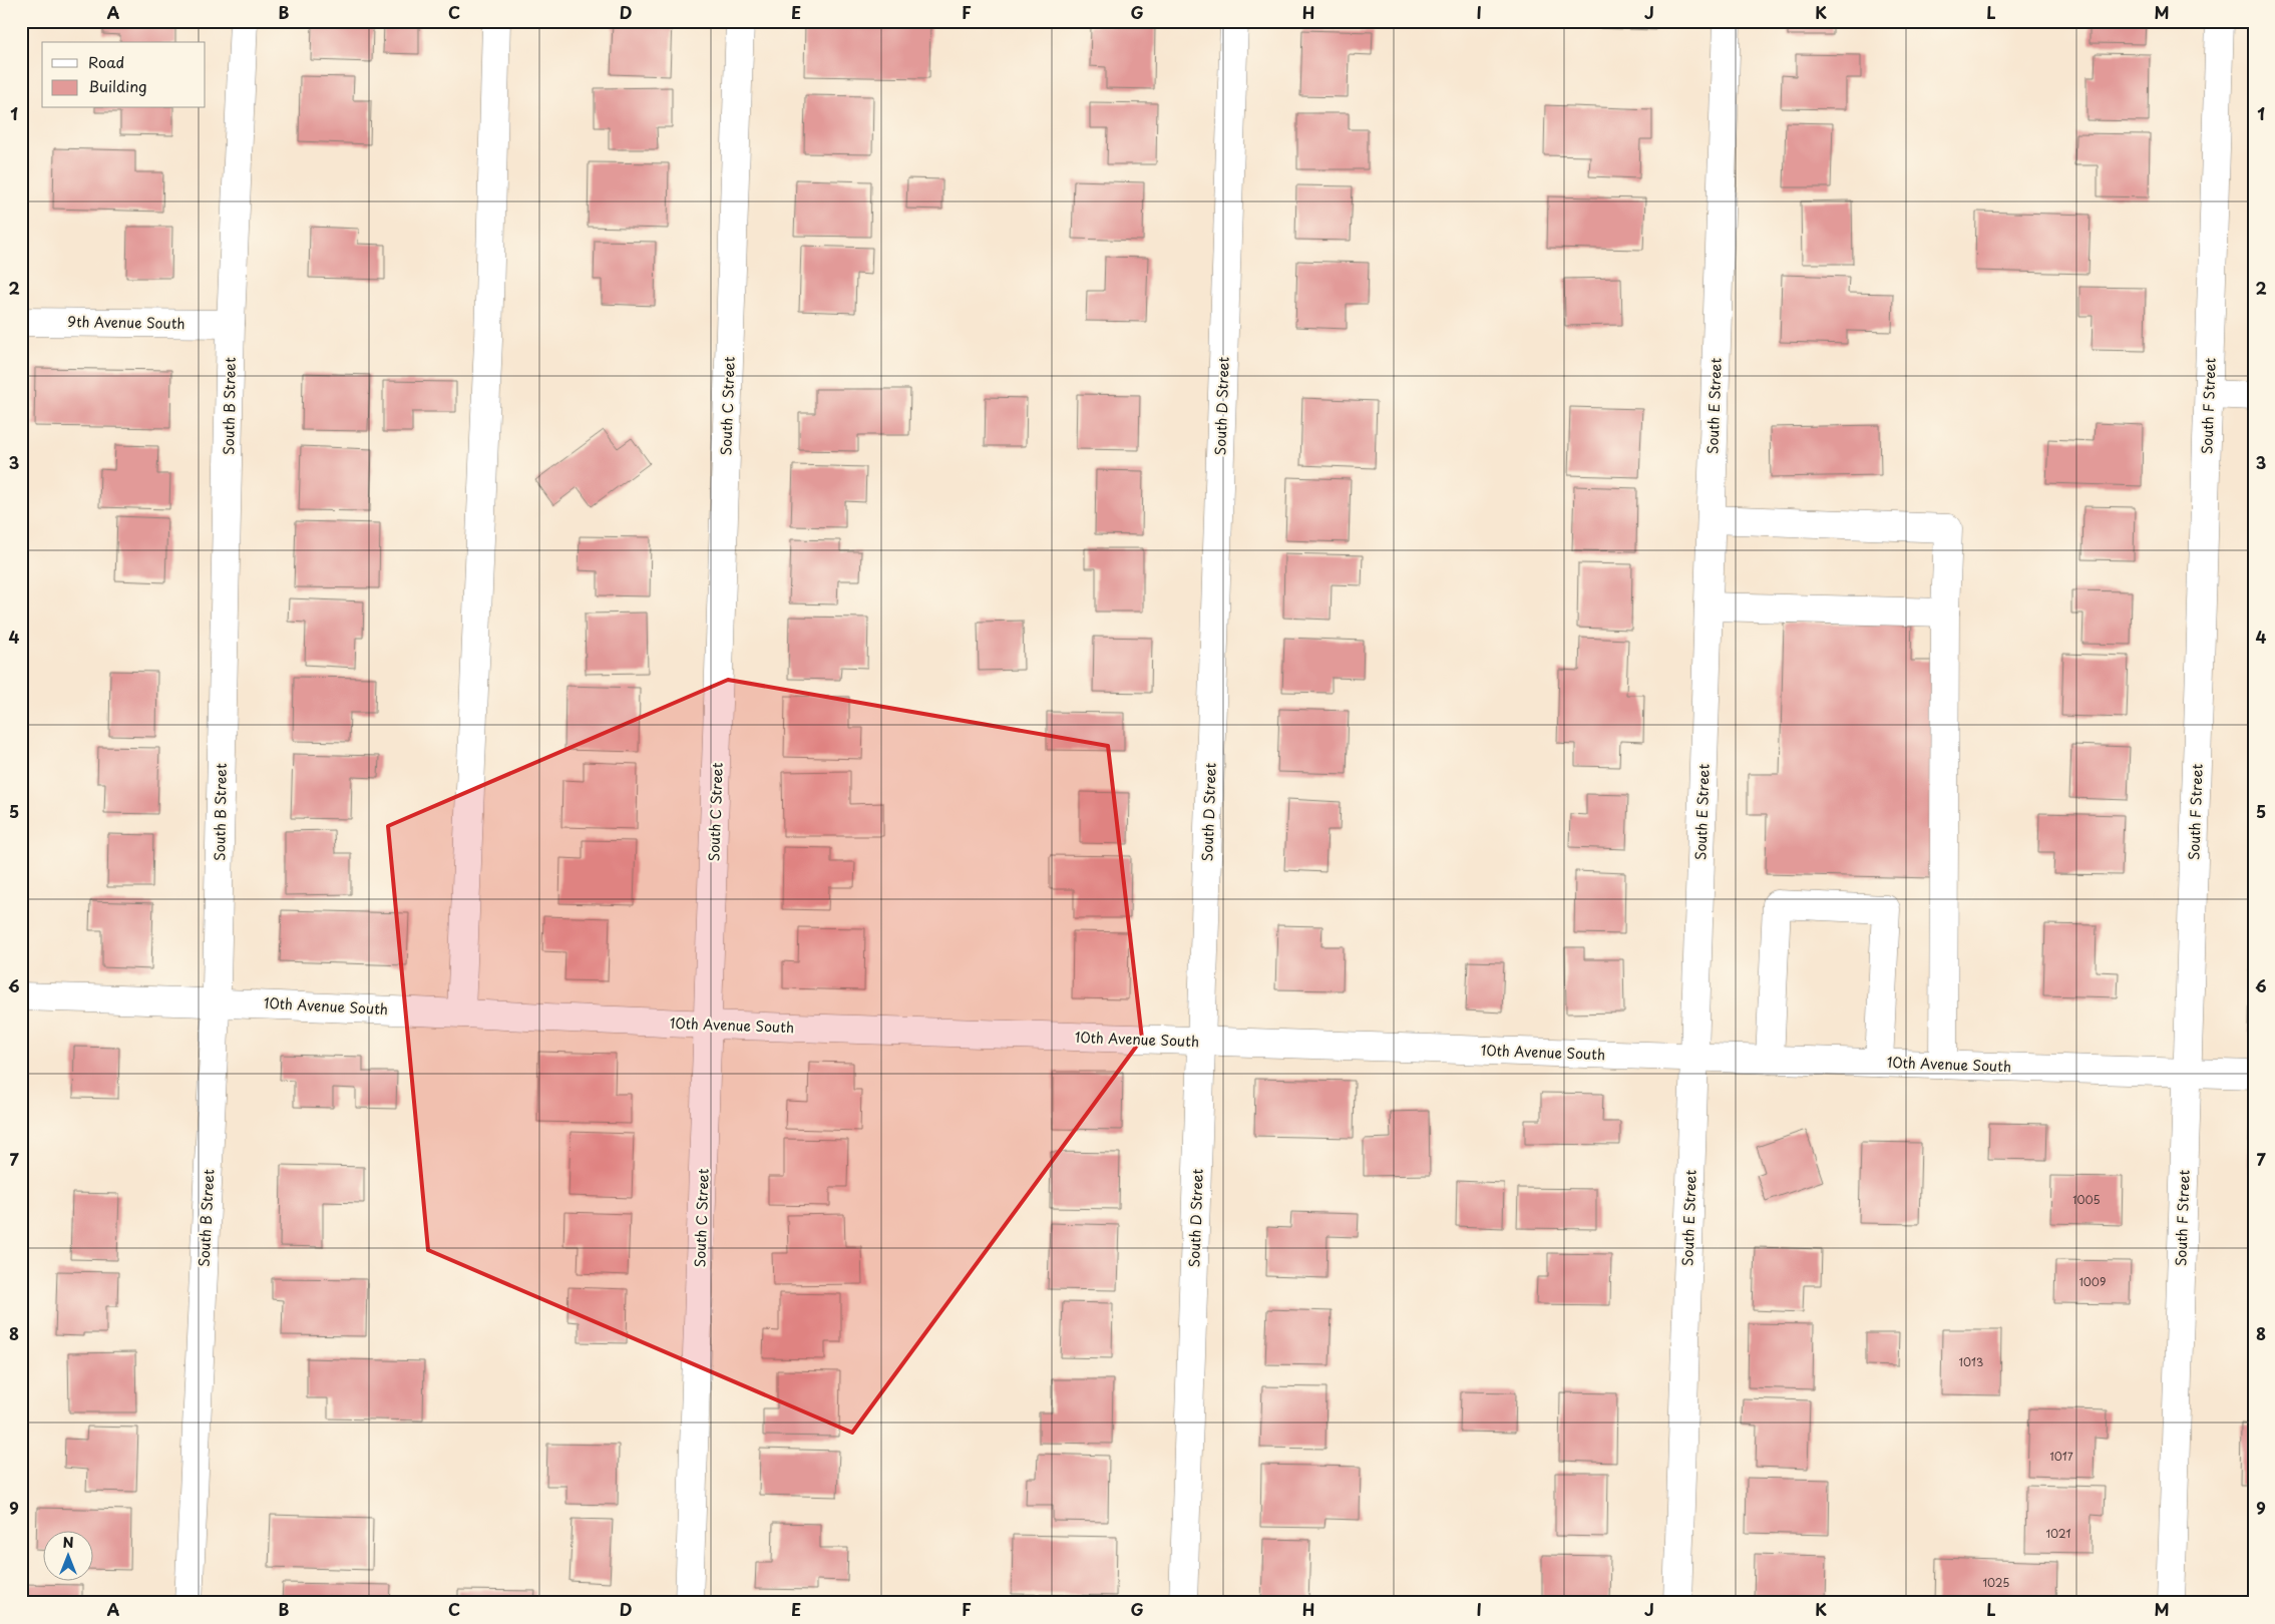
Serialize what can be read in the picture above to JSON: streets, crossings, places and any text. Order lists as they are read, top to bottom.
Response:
{
  "streets": {
    "street": [
      "9th Avenue South",
      "South B Street",
      "South C Street",
      "South D Street",
      "South E Street",
      "South F Street",
      "10th Avenue South"
    ]
  },
  "crossings": [
    ["9th Avenue South", "South B Street"],
    ["South B Street", "10th Avenue South"],
    ["South C Street", "10th Avenue South"],
    ["South D Street", "10th Avenue South"],
    ["South E Street", "10th Avenue South"],
    ["South F Street", "10th Avenue South"]
  ],
  "house_numbers": [
    "1005",
    "1009",
    "1013",
    "1017",
    "1021",
    "1025"
  ],
  "legend": ["Road", "Building"],
  "north": "top",
  "grid": {
    "columns": [
      "A",
      "B",
      "C",
      "D",
      "E",
      "F",
      "G",
      "H",
      "I",
      "J",
      "K",
      "L",
      "M"
    ],
    "rows": [
      "1",
      "2",
      "3",
      "4",
      "5",
      "6",
      "7",
      "8",
      "9"
    ]
  }
}
